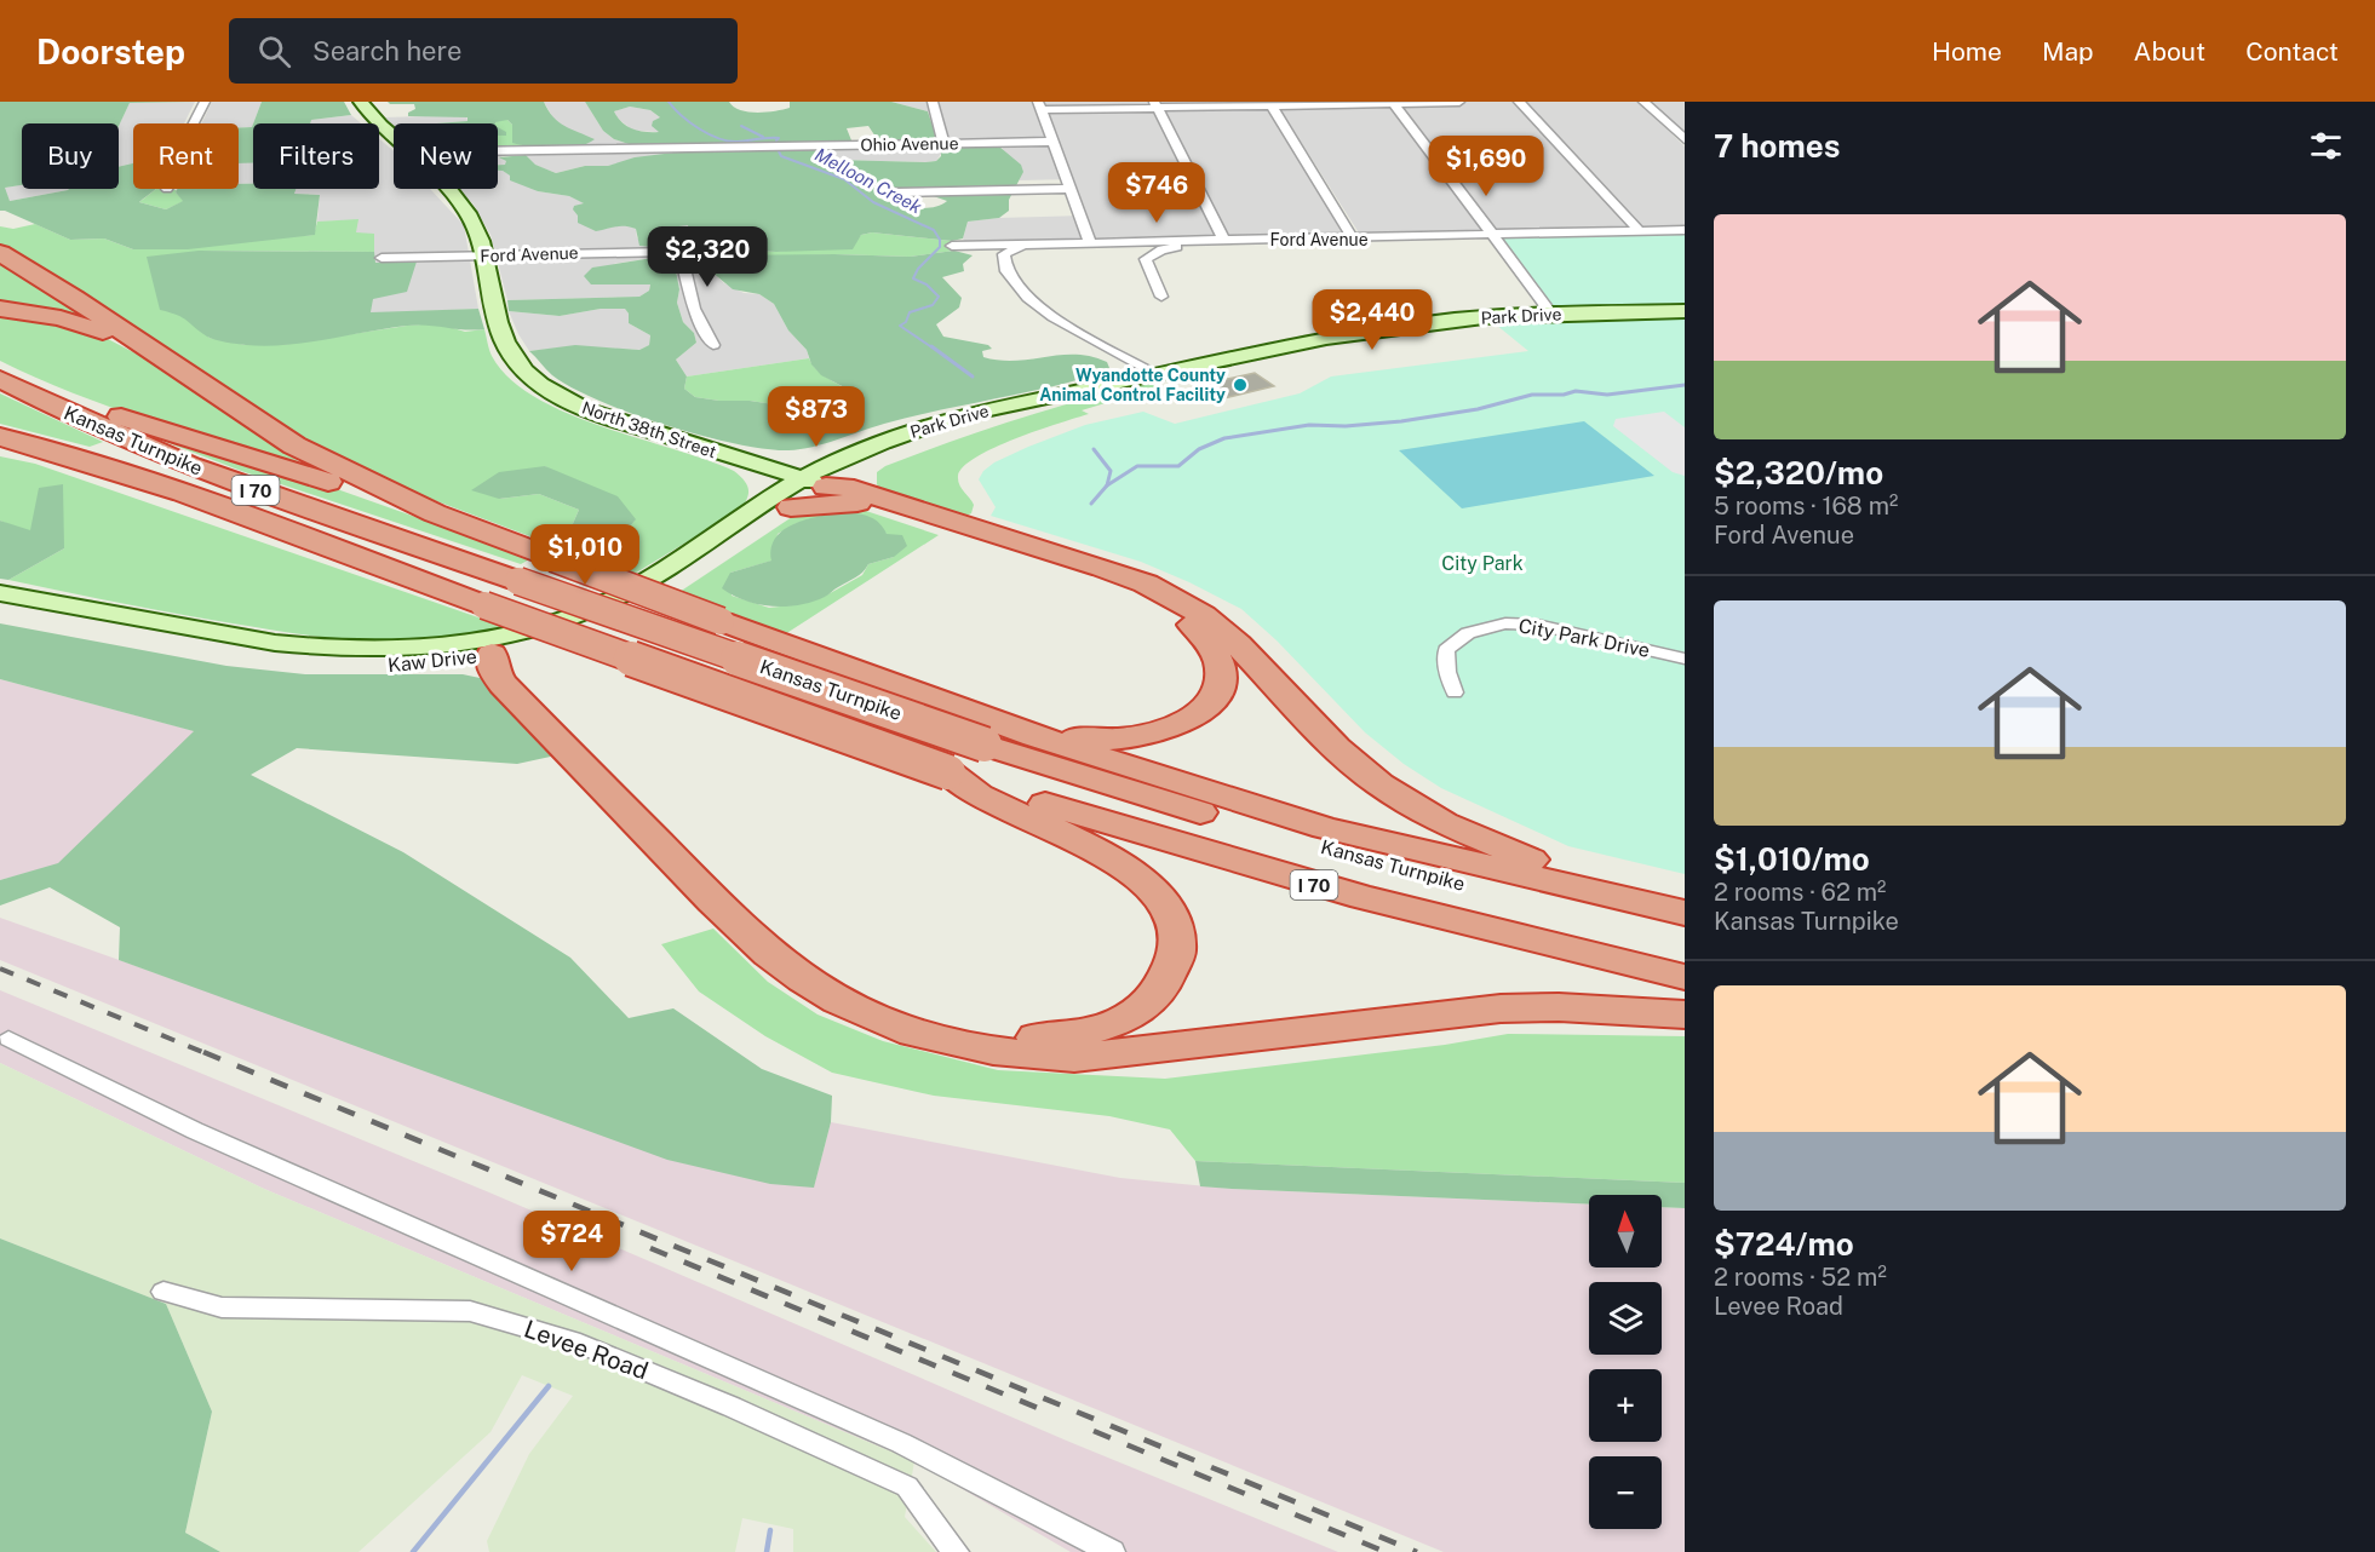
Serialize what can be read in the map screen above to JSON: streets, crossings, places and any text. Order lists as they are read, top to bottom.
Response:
{
  "streets": {
    "highway": ["Kansas Turnpike", "I 70"],
    "main road": ["Park Drive", "North 38th Street", "Kaw Drive"],
    "street": [
      "Ohio Avenue",
      "Ford Avenue",
      "City Park Drive",
      "Levee Road"
    ]
  },
  "crossings": [
    ["Ford Avenue", "North 38th Street"],
    ["Park Drive", "North 38th Street"],
    ["Park Drive", "Kaw Drive"],
    ["North 38th Street", "Kaw Drive"]
  ],
  "water": ["Melloon Creek"],
  "parks": ["City Park"],
  "places": ["Wyandotte County Animal Control Facility"],
  "north": "top",
  "page": {
    "header": "Doorstep",
    "search": "Search here",
    "nav": [
      "Home",
      "Map",
      "About",
      "Contact"
    ],
    "heading": "7 homes",
    "chip": [
      "Buy",
      "Rent",
      "Filters",
      "New"
    ],
    "price": [
      "$1,690",
      "$746",
      "$2,320",
      "$2,440",
      "$873",
      "$1,010",
      "$724"
    ],
    "list": [
      {
        "name": "$2,320/mo",
        "note": "5 rooms · 168 m² · Ford Avenue"
      },
      {
        "name": "$1,010/mo",
        "note": "2 rooms · 62 m² · Kansas Turnpike"
      },
      {
        "name": "$724/mo",
        "note": "2 rooms · 52 m² · Levee Road"
      }
    ],
    "map_buttons": ["+", "−"]
  }
}
